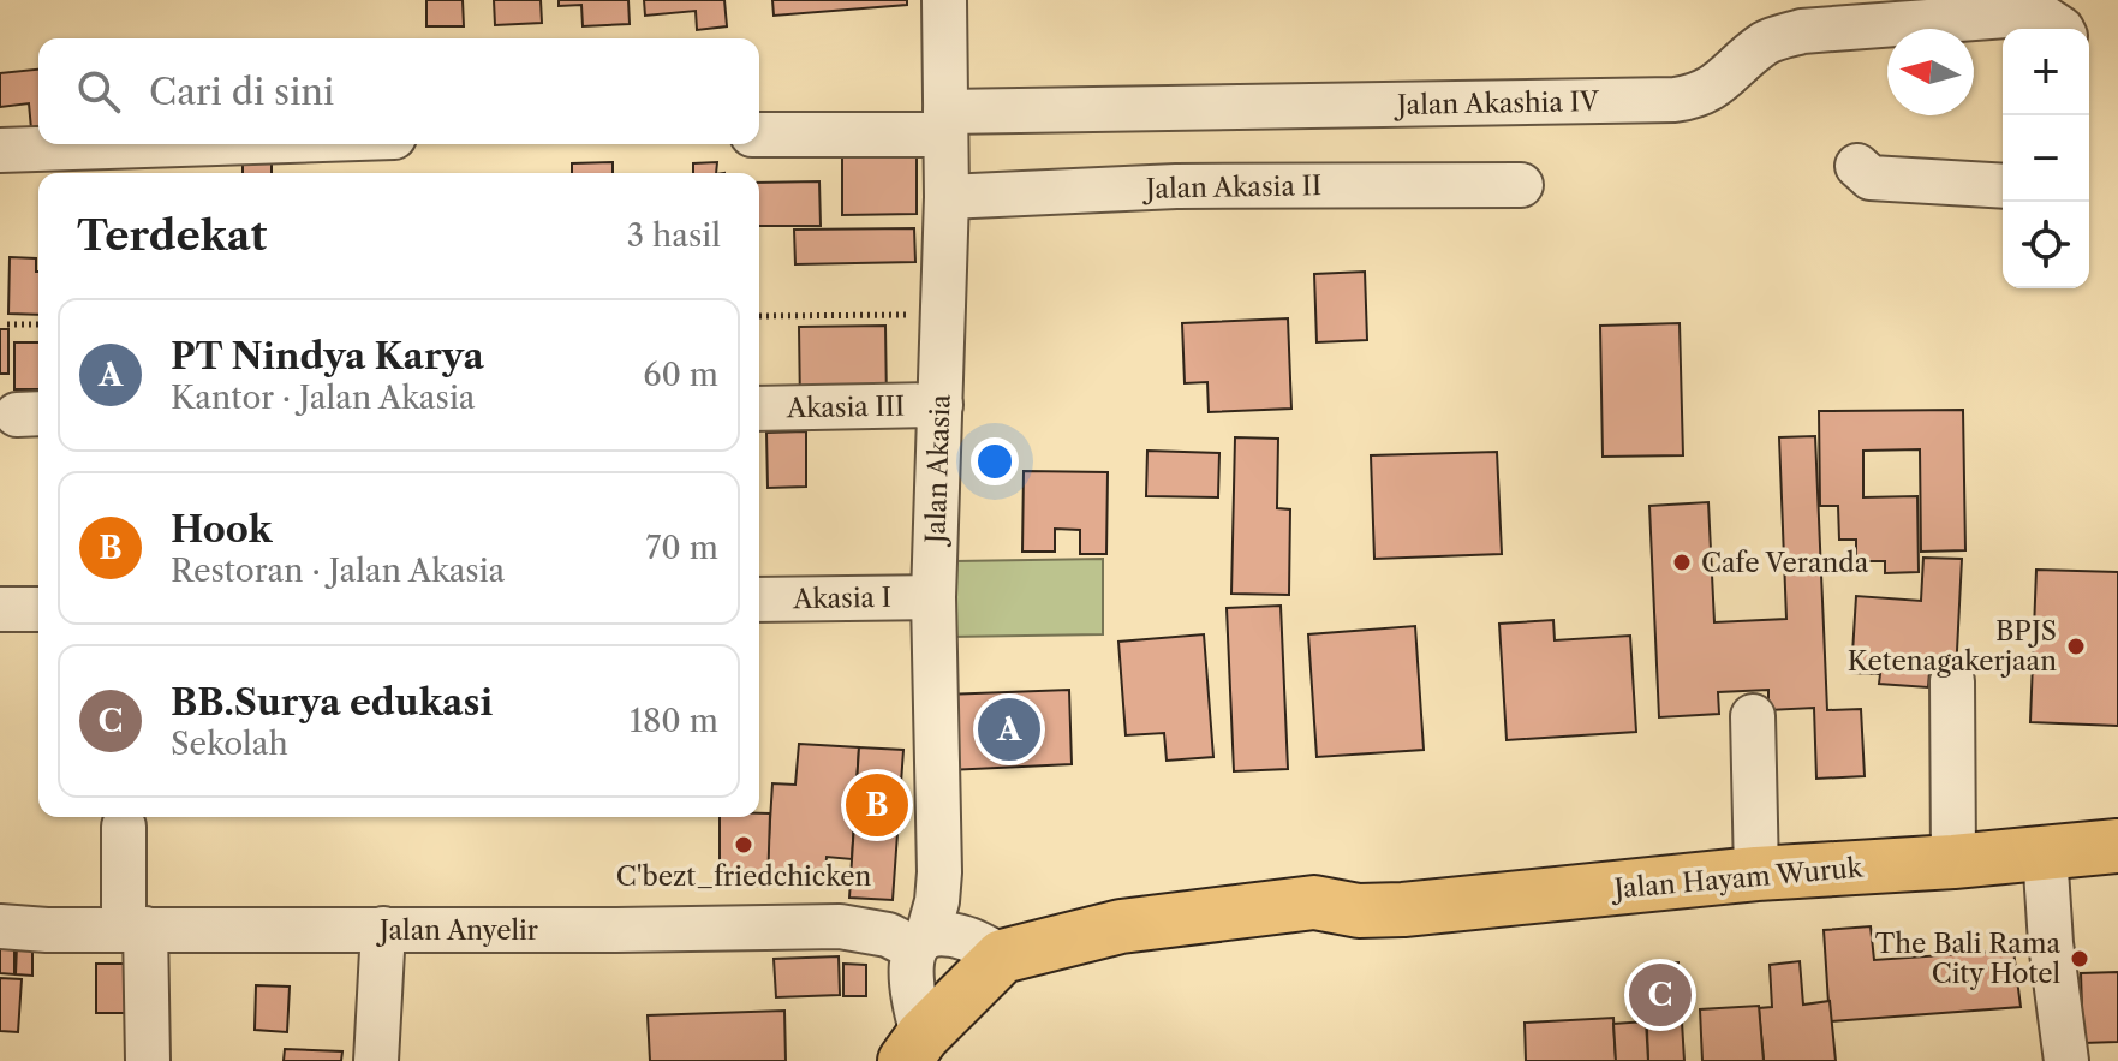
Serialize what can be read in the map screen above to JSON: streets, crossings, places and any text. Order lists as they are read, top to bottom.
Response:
{
  "streets": {
    "main road": ["Jalan Hayam Wuruk"],
    "street": [
      "Jalan Akashia IV",
      "Jalan Akasia II",
      "Akasia III",
      "Jalan Akasia",
      "Akasia I",
      "Jalan Anyelir"
    ]
  },
  "crossings": [
    ["Jalan Akashia IV", "Jalan Akasia"],
    ["Jalan Akasia II", "Jalan Akasia"],
    ["Akasia III", "Jalan Akasia"],
    ["Jalan Akasia", "Akasia I"],
    ["Jalan Akasia", "Jalan Anyelir"]
  ],
  "places": [
    "Cafe Veranda",
    "BPJS Ketenagakerjaan",
    "C'bezt_friedchicken",
    "The Bali Rama City Hotel"
  ],
  "north": "left",
  "page": {
    "map_buttons": ["+", "−"],
    "search": "Cari di sini",
    "heading": ["Terdekat", "3 hasil"],
    "list": [
      {
        "mark": "A",
        "name": "PT Nindya Karya",
        "note": "Kantor · Jalan Akasia",
        "value": "60 m"
      },
      {
        "mark": "B",
        "name": "Hook",
        "note": "Restoran · Jalan Akasia",
        "value": "70 m"
      },
      {
        "mark": "C",
        "name": "BB.Surya edukasi",
        "note": "Sekolah",
        "value": "180 m"
      }
    ],
    "pins": ["A", "B", "C"]
  }
}
